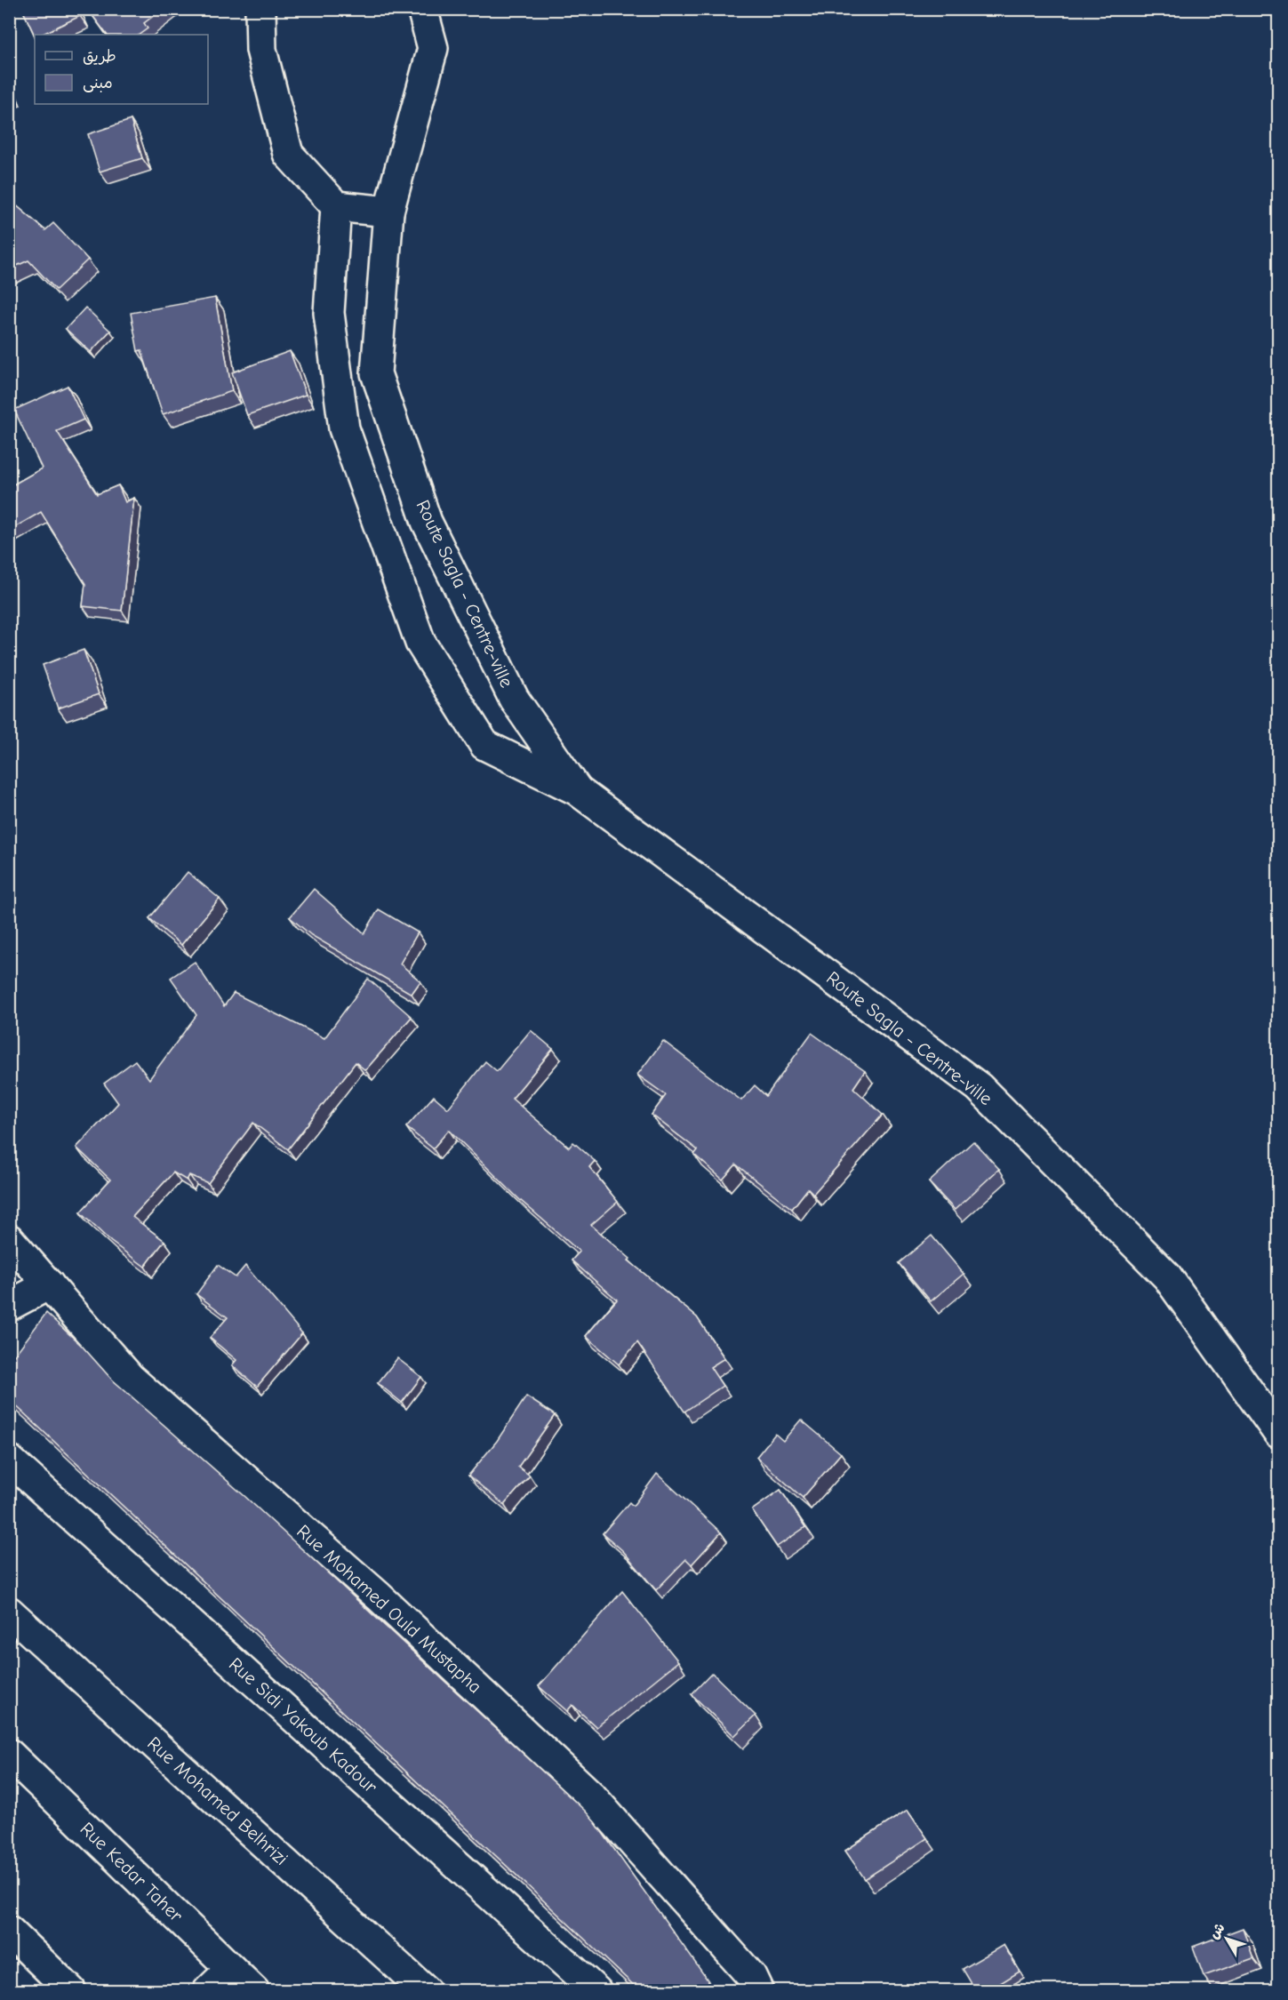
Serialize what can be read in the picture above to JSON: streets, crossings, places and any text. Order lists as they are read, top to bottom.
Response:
{
  "streets": {
    "street": [
      "Route Sagla - Centre-ville",
      "Rue Mohamed Ould Mustapha",
      "Rue Sidi Yakoub Kadour",
      "Rue Mohamed Belhrizi",
      "Rue Kedar Taher"
    ]
  },
  "legend": ["طريق", "مبنى"],
  "north": "top left"
}
